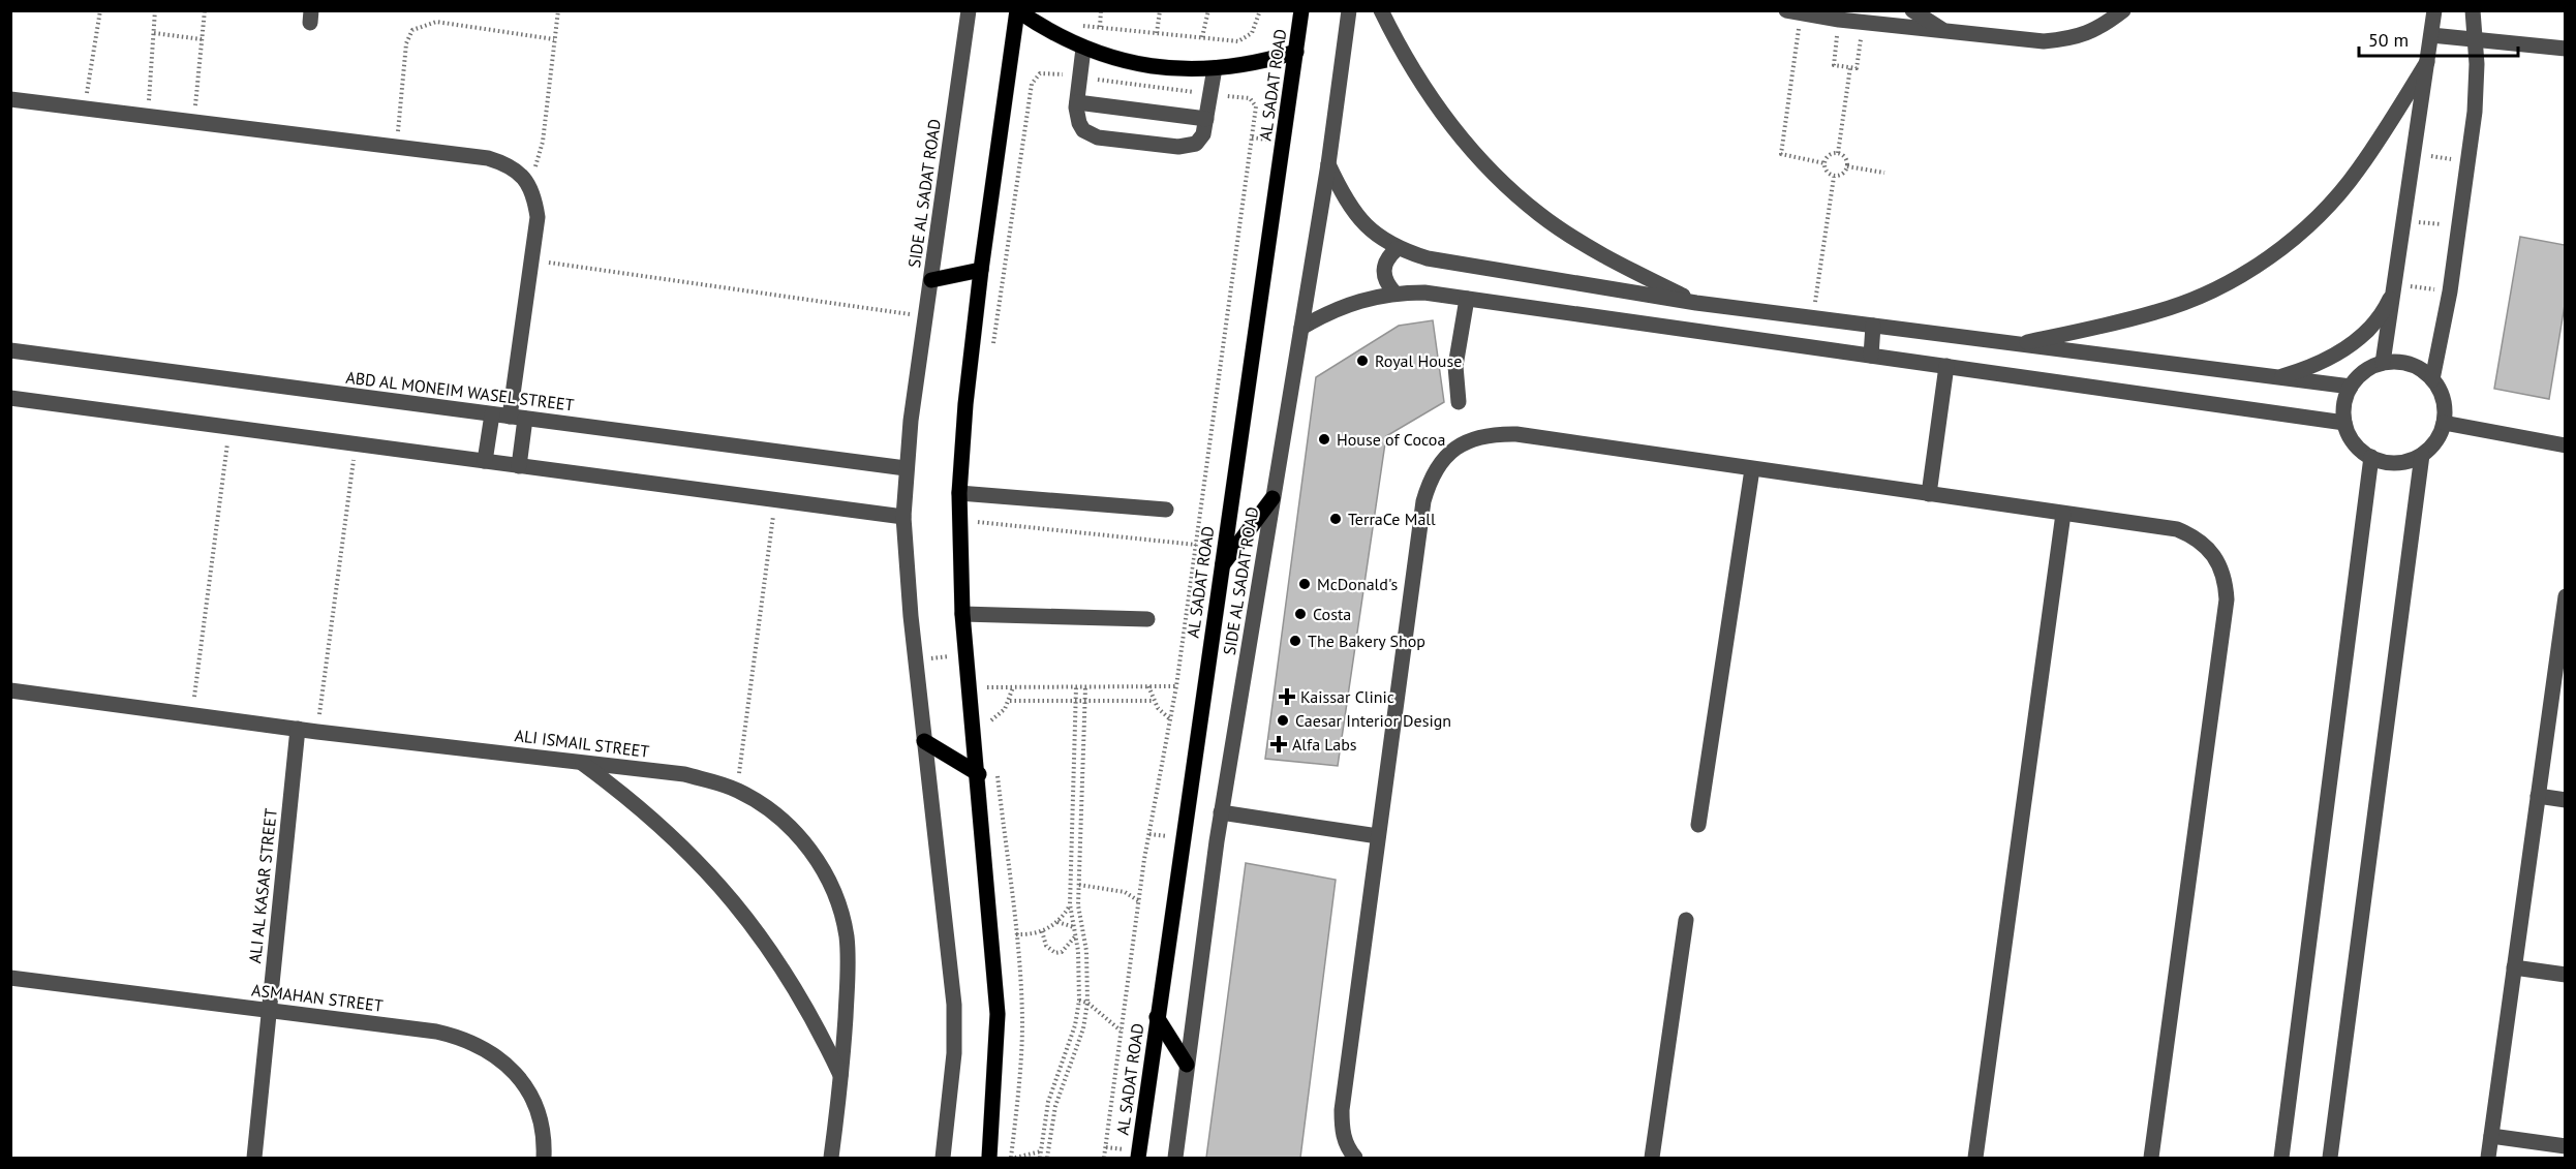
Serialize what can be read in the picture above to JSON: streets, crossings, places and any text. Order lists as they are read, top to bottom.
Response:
{
  "streets": {
    "main road": ["AL SADAT ROAD"],
    "street": [
      "SIDE AL SADAT ROAD",
      "ABD AL MONEIM WASEL STREET",
      "ALI ISMAIL STREET",
      "ALI AL KASAR STREET",
      "ASMAHAN STREET"
    ]
  },
  "crossings": [
    ["SIDE AL SADAT ROAD", "ABD AL MONEIM WASEL STREET"],
    ["ALI ISMAIL STREET", "ALI AL KASAR STREET"],
    ["ALI AL KASAR STREET", "ASMAHAN STREET"]
  ],
  "places": {
    "other": [
      "Royal House",
      "House of Cocoa",
      "TerraCe Mall",
      "McDonald's",
      "Costa",
      "The Bakery Shop",
      "Caesar Interior Design"
    ],
    "health": ["Kaissar Clinic", "Alfa Labs"]
  },
  "scale_bar": "50 m"
}
